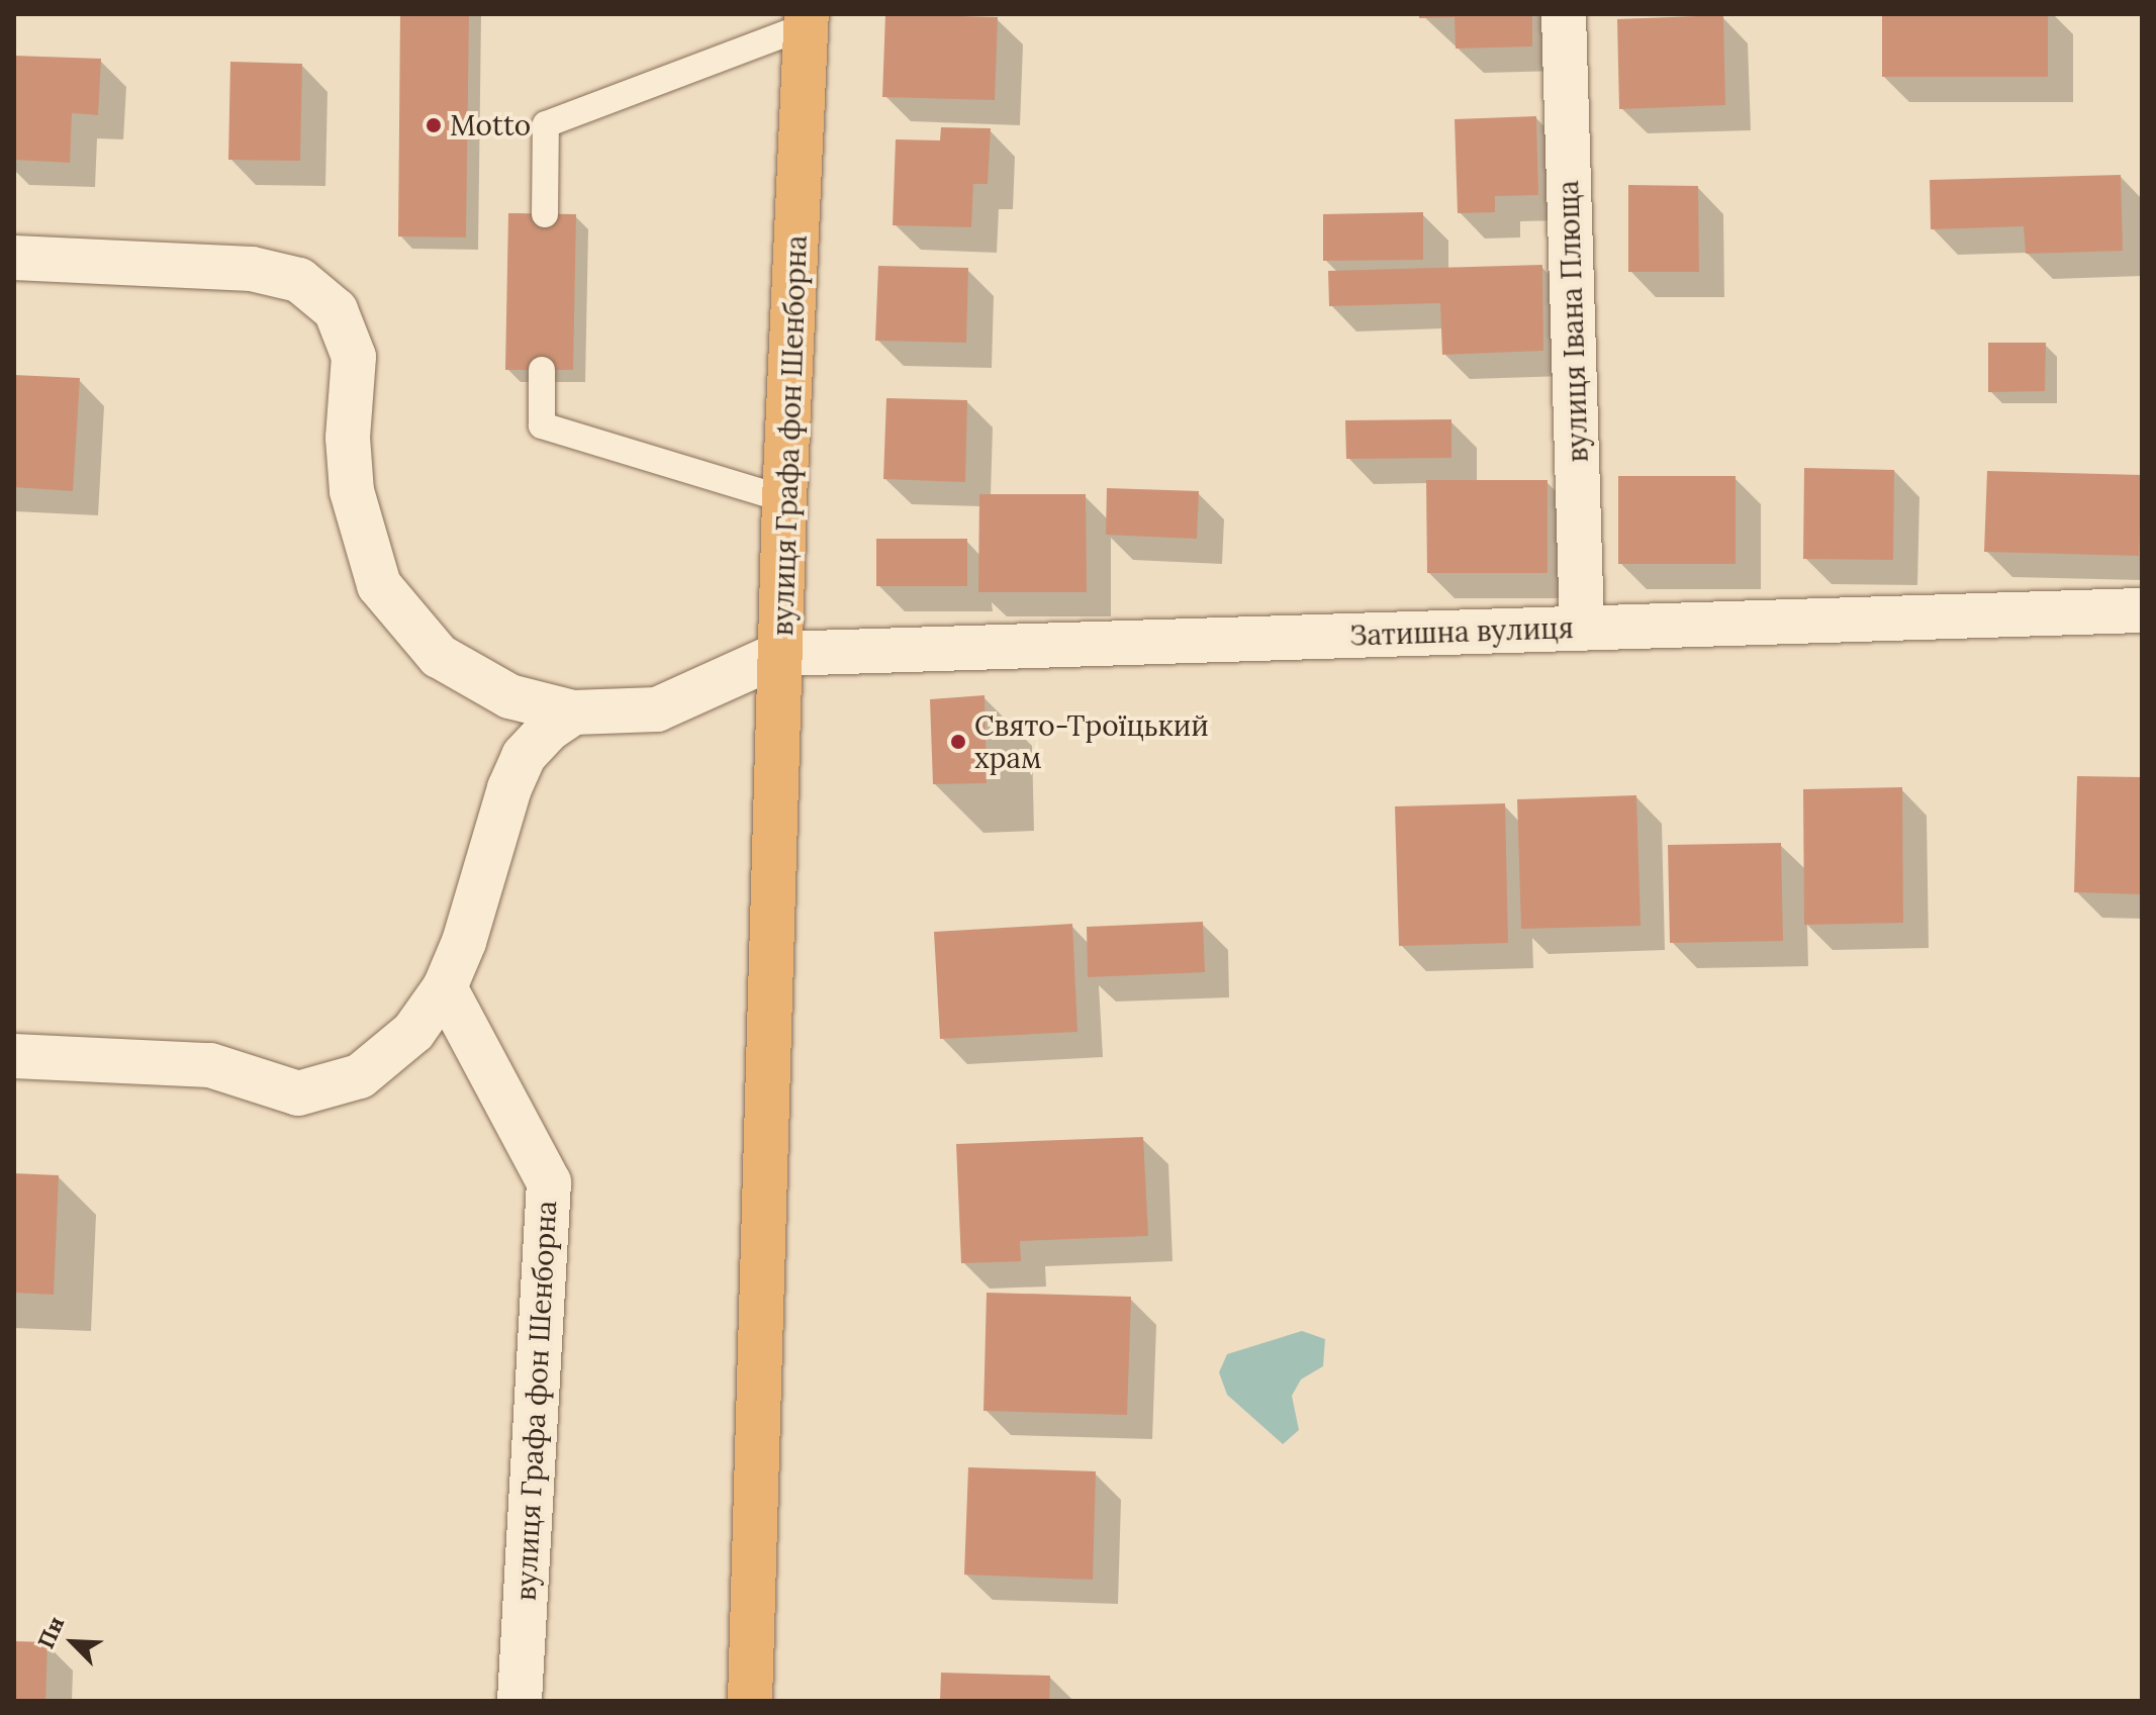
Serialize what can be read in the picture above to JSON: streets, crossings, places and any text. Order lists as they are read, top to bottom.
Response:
{
  "streets": {
    "highway": ["вулиця Графа фон Шенборна"],
    "street": ["вулиця Івана Плюща", "Затишна вулиця"]
  },
  "crossings": [
    ["вулиця Івана Плюща", "Затишна вулиця"],
    ["вулиця Графа фон Шенборна", "Затишна вулиця"]
  ],
  "places": ["Motto", "Свято-Троїцький храм"],
  "north": "top left"
}
